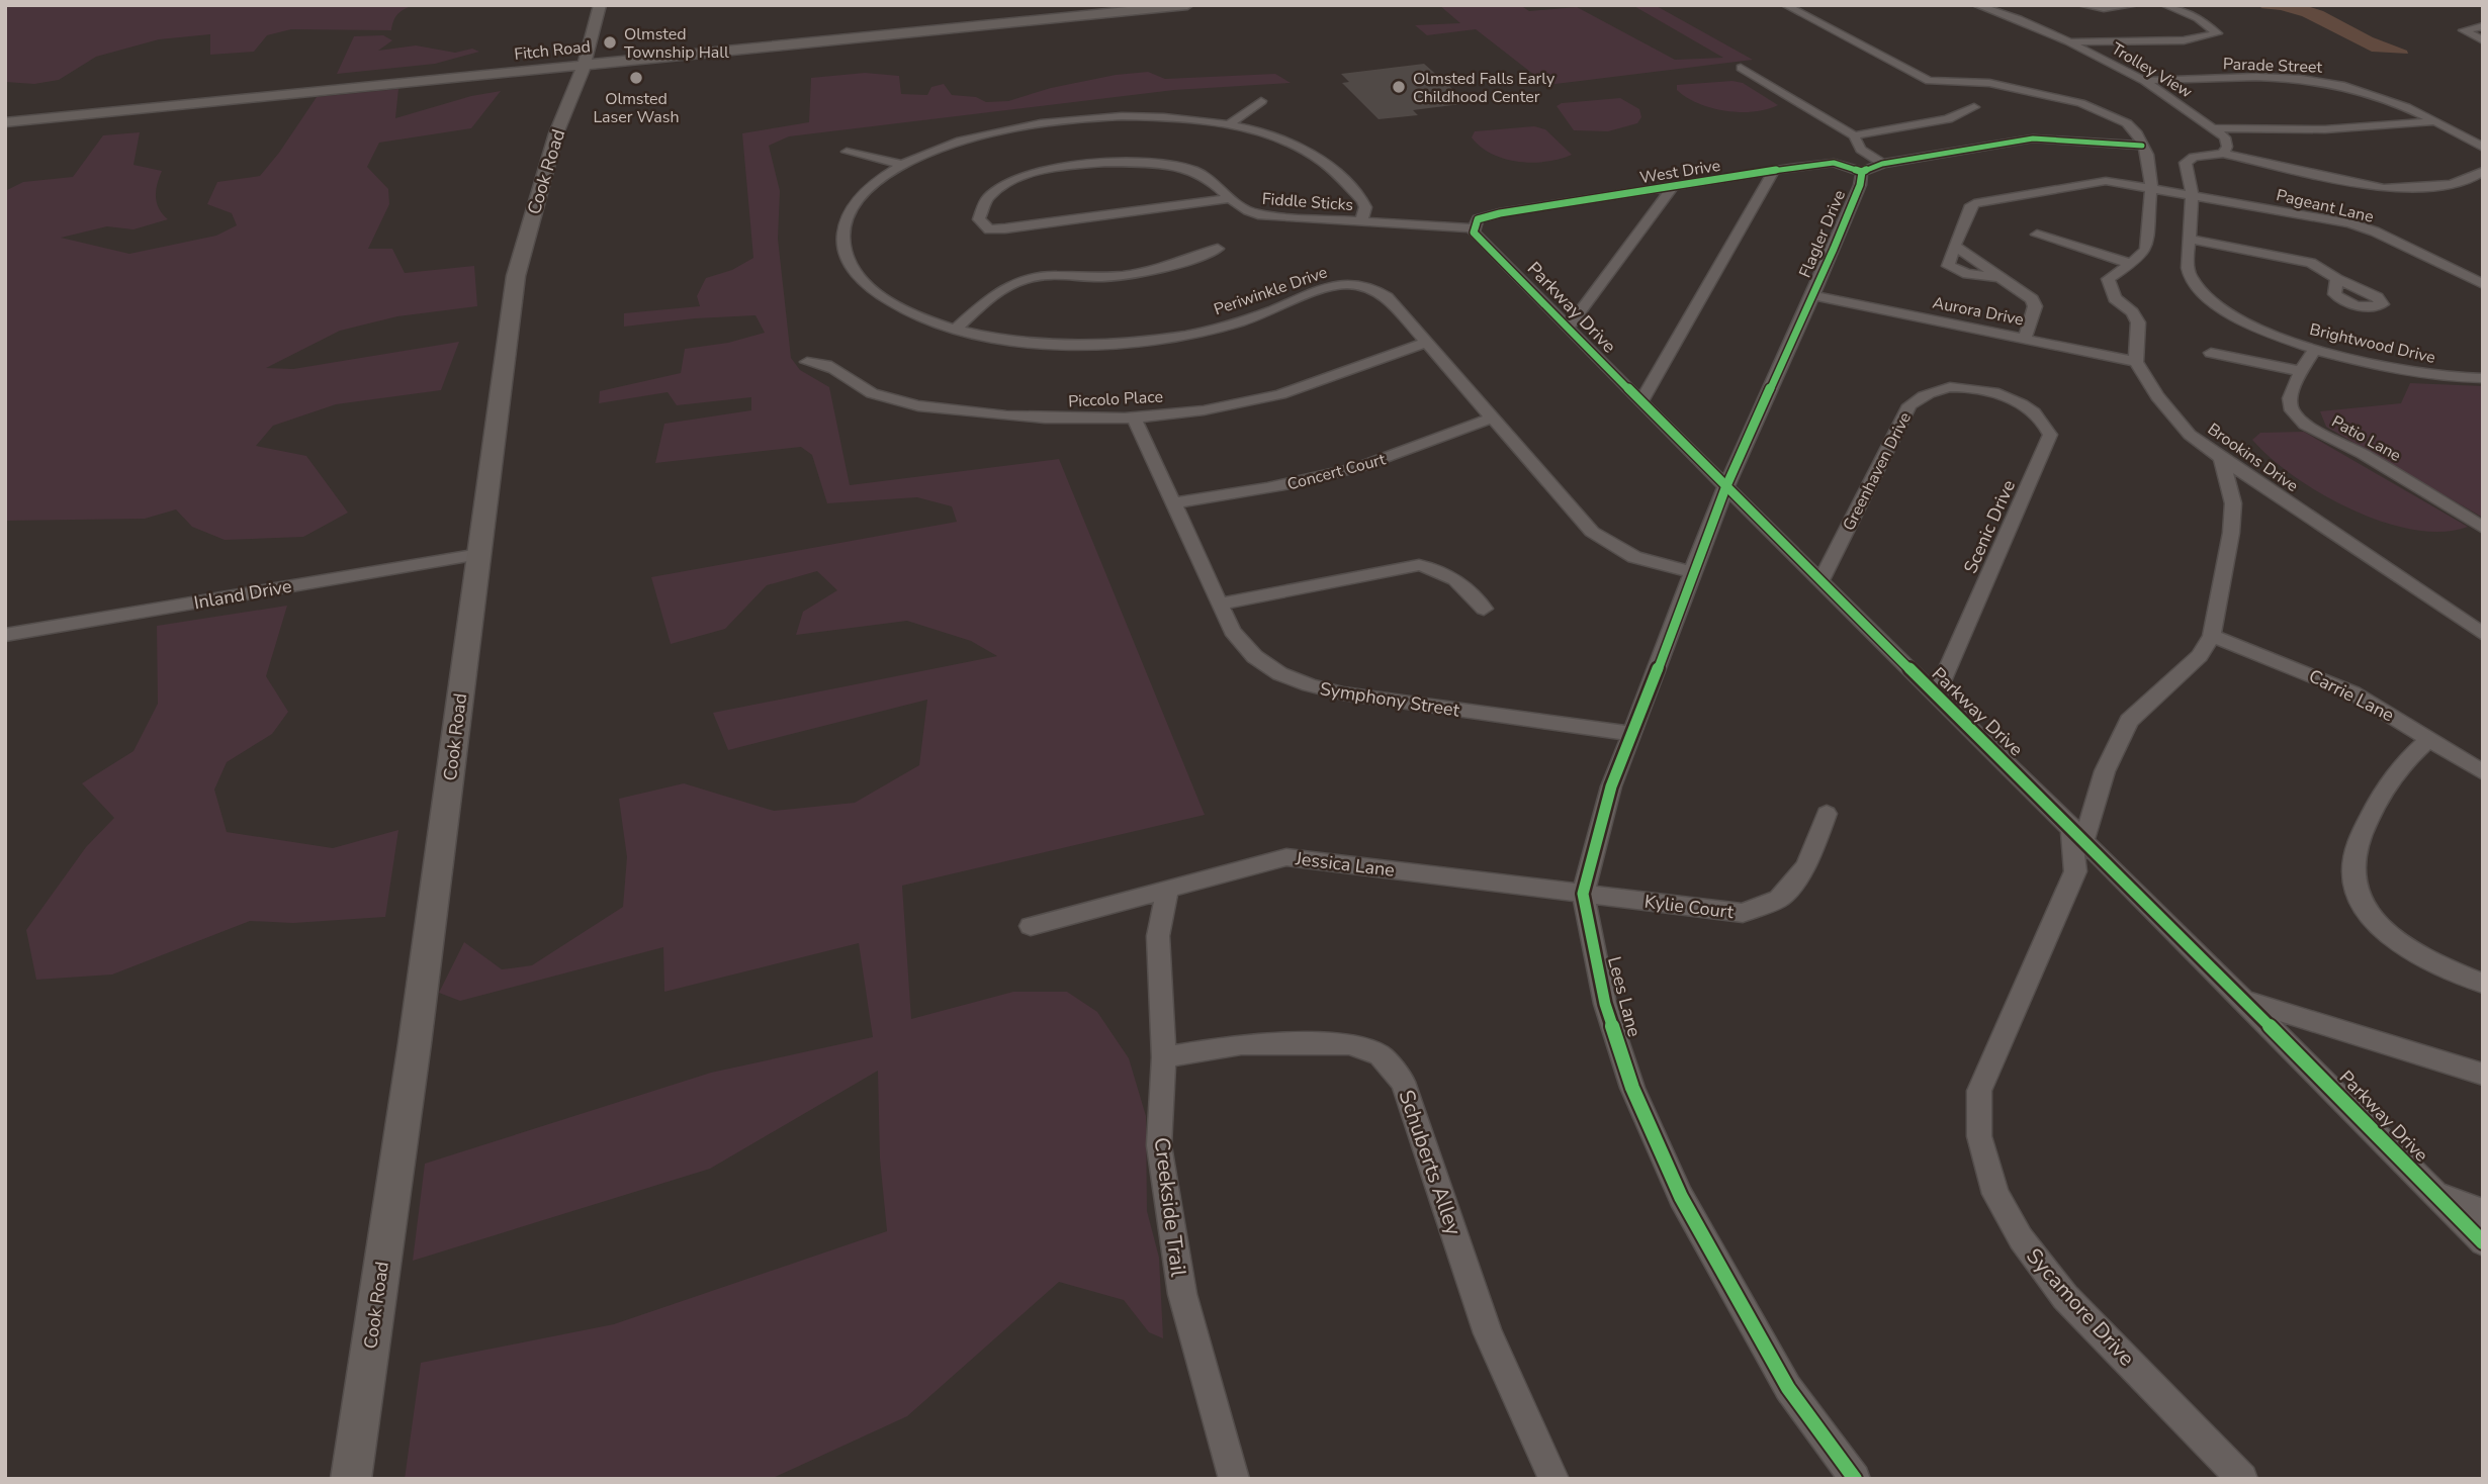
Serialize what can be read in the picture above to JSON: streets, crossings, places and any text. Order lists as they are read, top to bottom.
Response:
{
  "streets": {
    "street": [
      "Fitch Road",
      "Parade Street",
      "Trolley View",
      "West Drive",
      "Cook Road",
      "Fiddle Sticks",
      "Pageant Lane",
      "Flagler Drive",
      "Periwinkle Drive",
      "Parkway Drive",
      "Aurora Drive",
      "Brightwood Drive",
      "Piccolo Place",
      "Patio Lane",
      "Brookins Drive",
      "Concert Court",
      "Greenhaven Drive",
      "Scenic Drive",
      "Inland Drive",
      "Carrie Lane",
      "Symphony Street",
      "Jessica Lane",
      "Kylie Court",
      "Lees Lane",
      "Schuberts Alley",
      "Creekside Trail",
      "Sycamore Drive"
    ]
  },
  "crossings": [
    ["Fitch Road", "Cook Road"],
    ["Parade Street", "Trolley View"],
    ["West Drive", "Fiddle Sticks"],
    ["West Drive", "Flagler Drive"],
    ["West Drive", "Parkway Drive"],
    ["Cook Road", "Inland Drive"],
    ["Fiddle Sticks", "Periwinkle Drive"],
    ["Fiddle Sticks", "Parkway Drive"],
    ["Pageant Lane", "Brightwood Drive"],
    ["Flagler Drive", "Parkway Drive"],
    ["Flagler Drive", "Aurora Drive"],
    ["Flagler Drive", "Lees Lane"],
    ["Periwinkle Drive", "Piccolo Place"],
    ["Periwinkle Drive", "Concert Court"],
    ["Periwinkle Drive", "Lees Lane"],
    ["Parkway Drive", "Greenhaven Drive"],
    ["Parkway Drive", "Scenic Drive"],
    ["Parkway Drive", "Lees Lane"],
    ["Parkway Drive", "Sycamore Drive"],
    ["Aurora Drive", "Brookins Drive"],
    ["Brightwood Drive", "Patio Lane"],
    ["Piccolo Place", "Symphony Street"],
    ["Concert Court", "Symphony Street"],
    ["Greenhaven Drive", "Scenic Drive"],
    ["Symphony Street", "Lees Lane"],
    ["Jessica Lane", "Kylie Court"],
    ["Jessica Lane", "Lees Lane"],
    ["Jessica Lane", "Creekside Trail"],
    ["Kylie Court", "Lees Lane"],
    ["Schuberts Alley", "Creekside Trail"]
  ],
  "places": ["Olmsted Township Hall", "Olmsted Laser Wash", "Olmsted Falls Early Childhood Center"]
}
